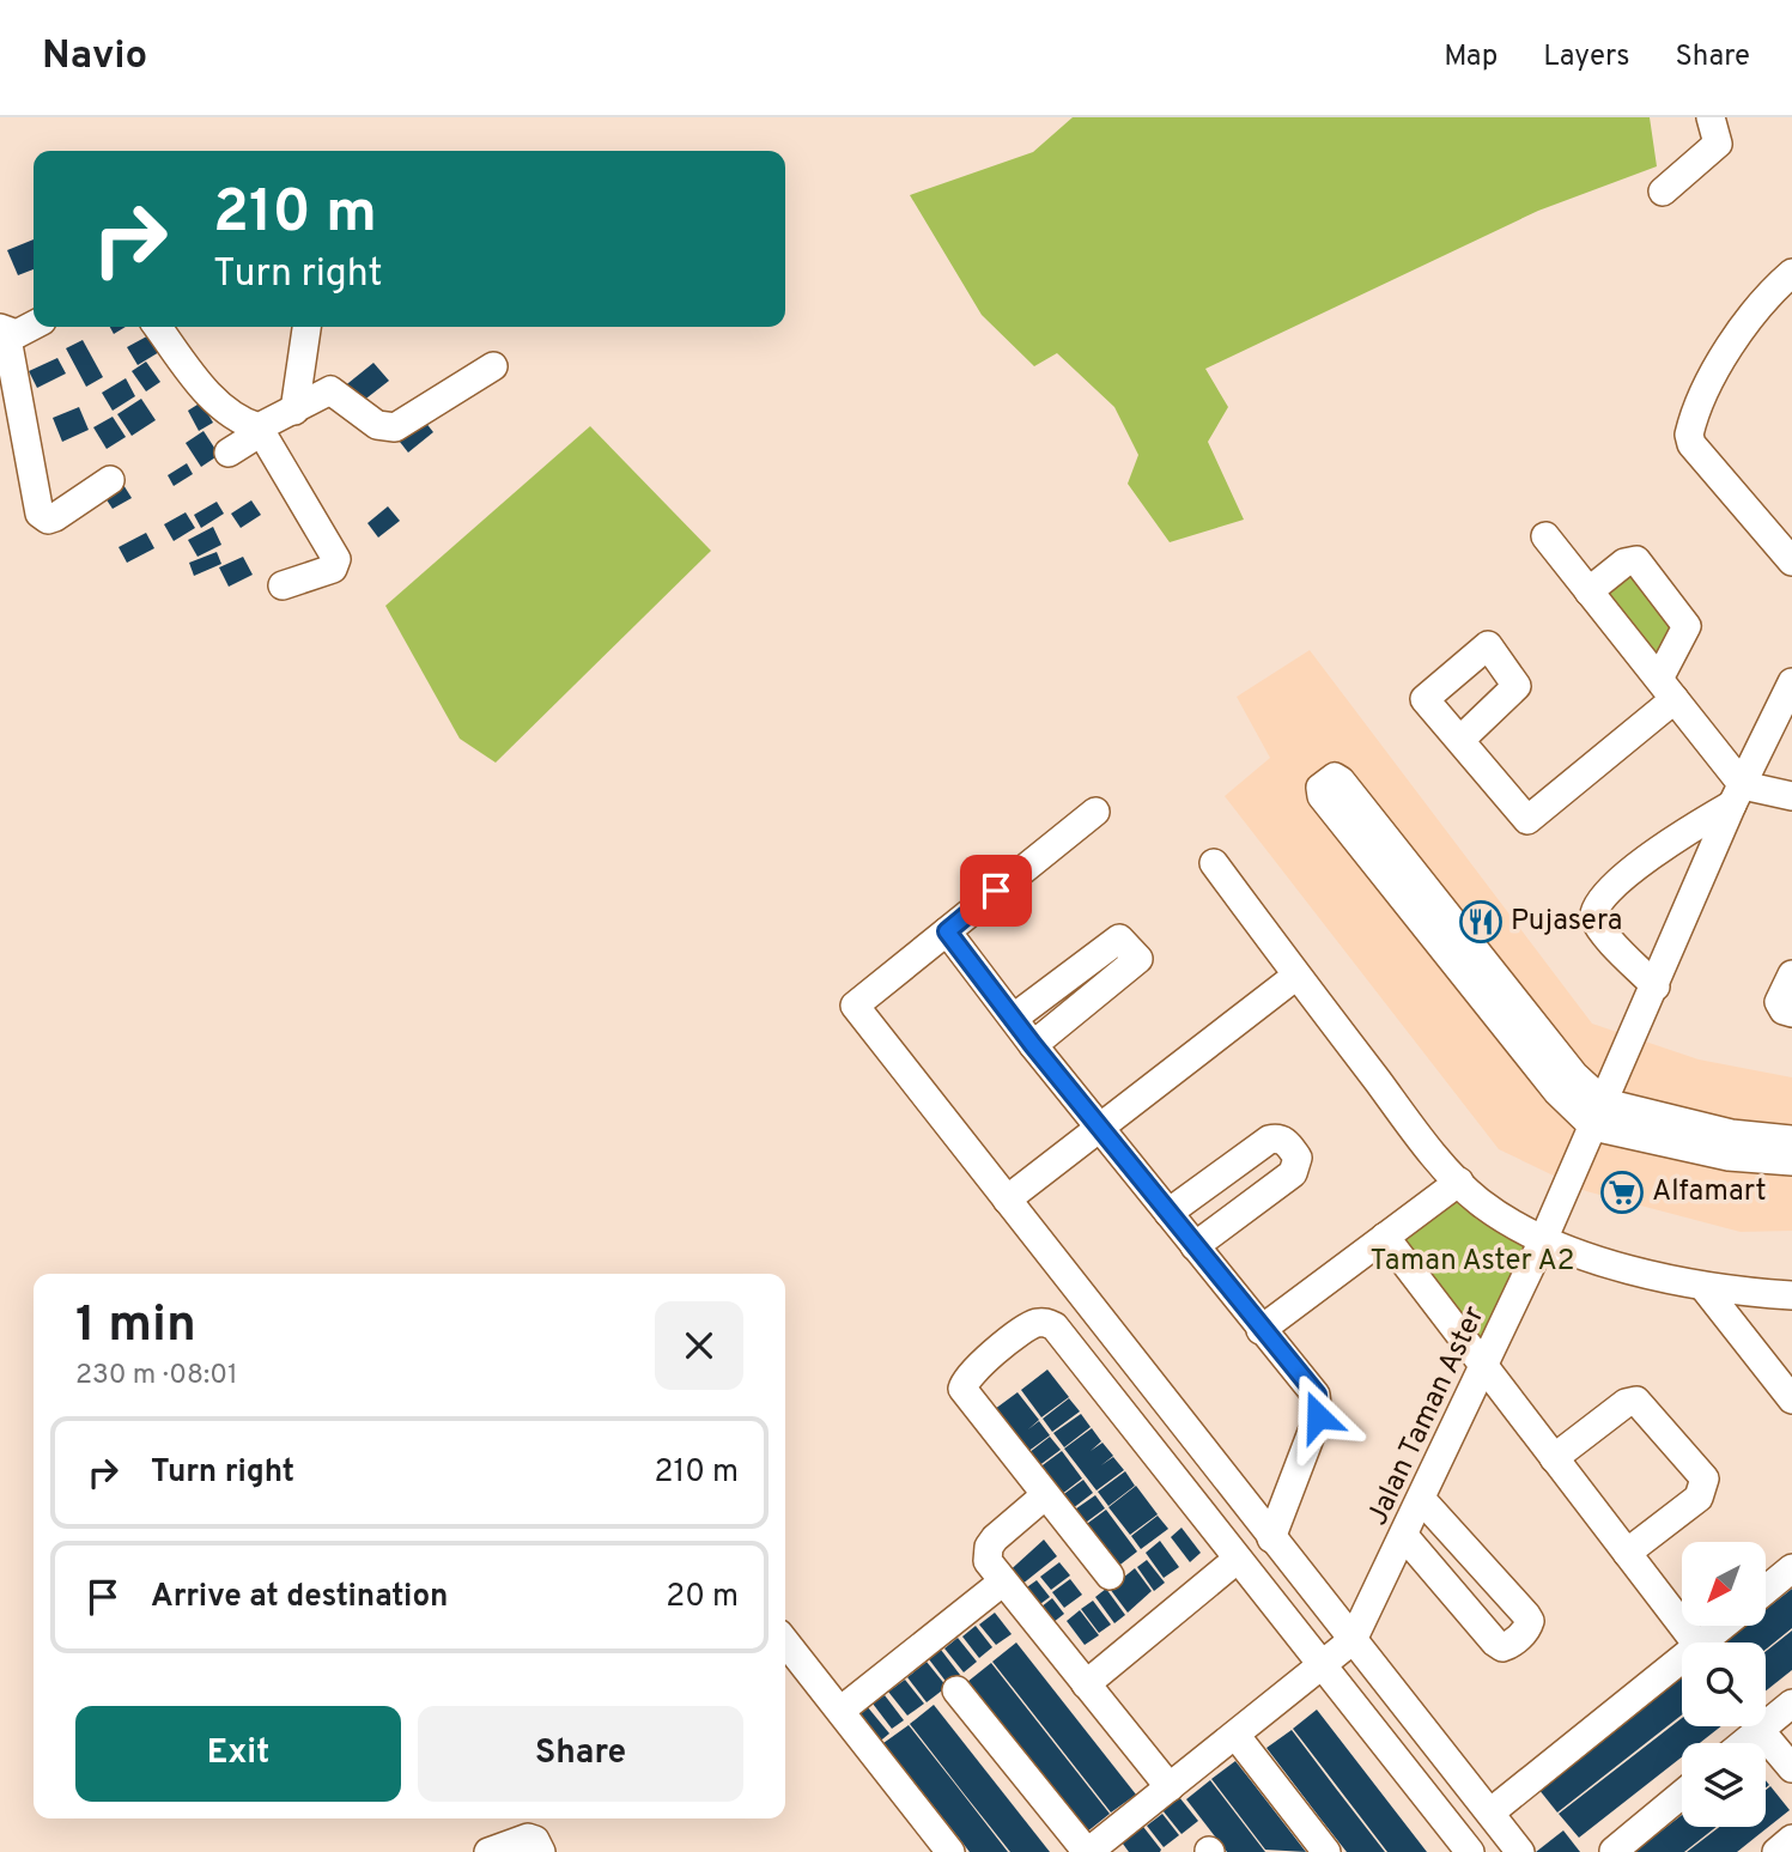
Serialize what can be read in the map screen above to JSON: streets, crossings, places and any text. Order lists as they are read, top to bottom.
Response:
{
  "streets": {
    "street": ["Jalan Taman Aster"]
  },
  "parks": ["Taman Aster A2"],
  "places": {
    "restaurant": ["Pujasera"],
    "supermarket": ["Alfamart"]
  },
  "north": "bottom left",
  "page": {
    "header": "Navio",
    "nav": ["Map", "Layers", "Share"],
    "turn": ["210 m", "Turn right"],
    "heading": ["1 min", "230 m · 08:01"],
    "list": [
      {
        "name": "Turn right",
        "value": "210 m"
      },
      {
        "name": "Arrive at destination",
        "value": "20 m"
      }
    ],
    "buttons": ["Exit", "Share"]
  }
}
